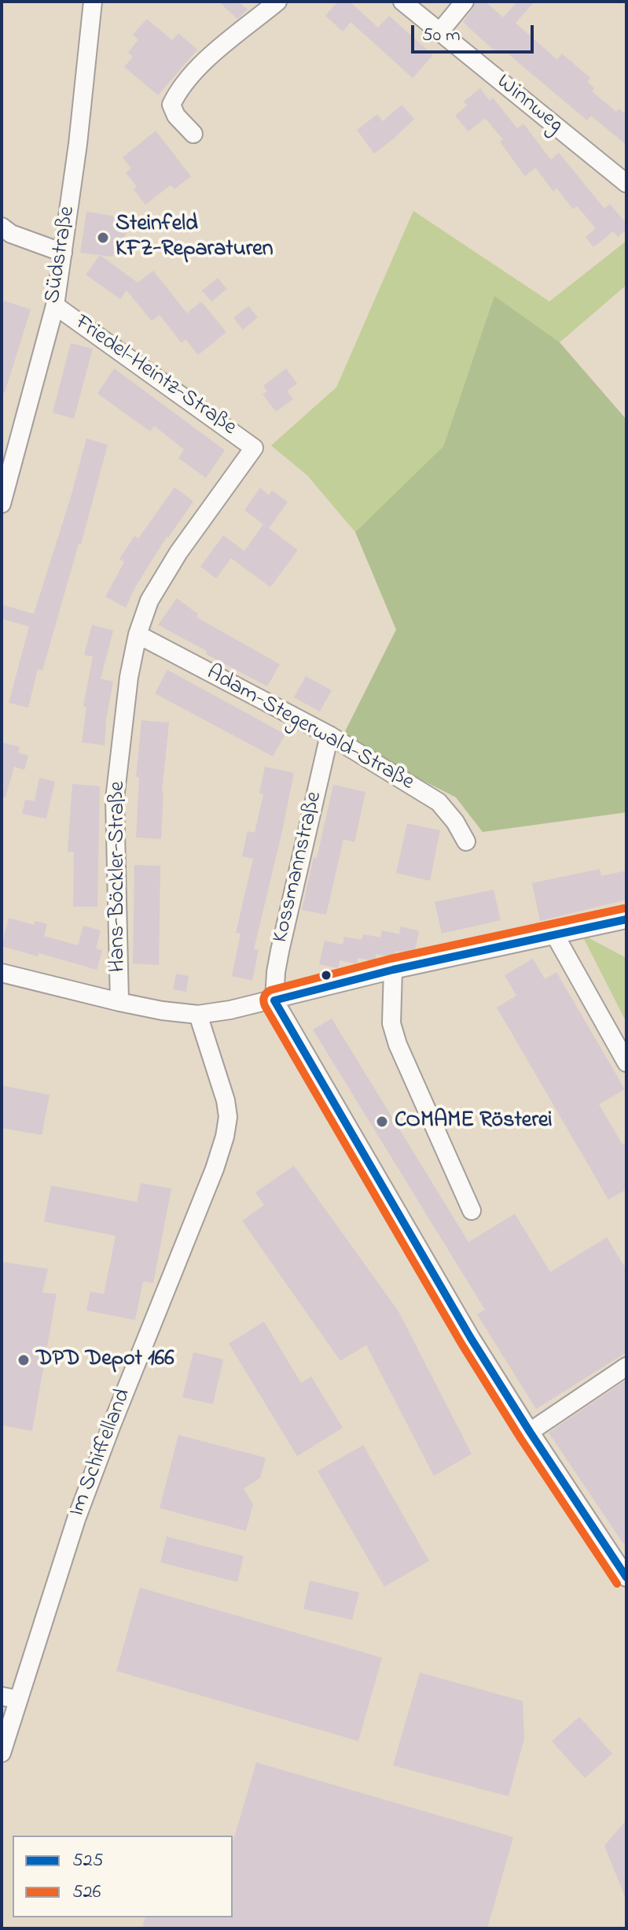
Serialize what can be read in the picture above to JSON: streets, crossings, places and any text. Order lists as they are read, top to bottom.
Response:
{
  "streets": {
    "street": [
      "Winnweg",
      "Südstraße",
      "Friedel-Heintz-Straße",
      "Adam-Stegerwald-Straße",
      "Kossmannstraße",
      "Hans-Böckler-Straße",
      "Im Schiffelland"
    ]
  },
  "crossings": [
    ["Südstraße", "Friedel-Heintz-Straße"],
    ["Friedel-Heintz-Straße", "Hans-Böckler-Straße"],
    ["Adam-Stegerwald-Straße", "Kossmannstraße"],
    ["Adam-Stegerwald-Straße", "Hans-Böckler-Straße"]
  ],
  "places": ["Steinfeld KFZ-Reparaturen", "COMAME Rösterei", "DPD Depot 166"],
  "lines": ["transit line 526", "transit line 525"],
  "legend": ["525", "526"],
  "scale_bar": "50 m"
}
